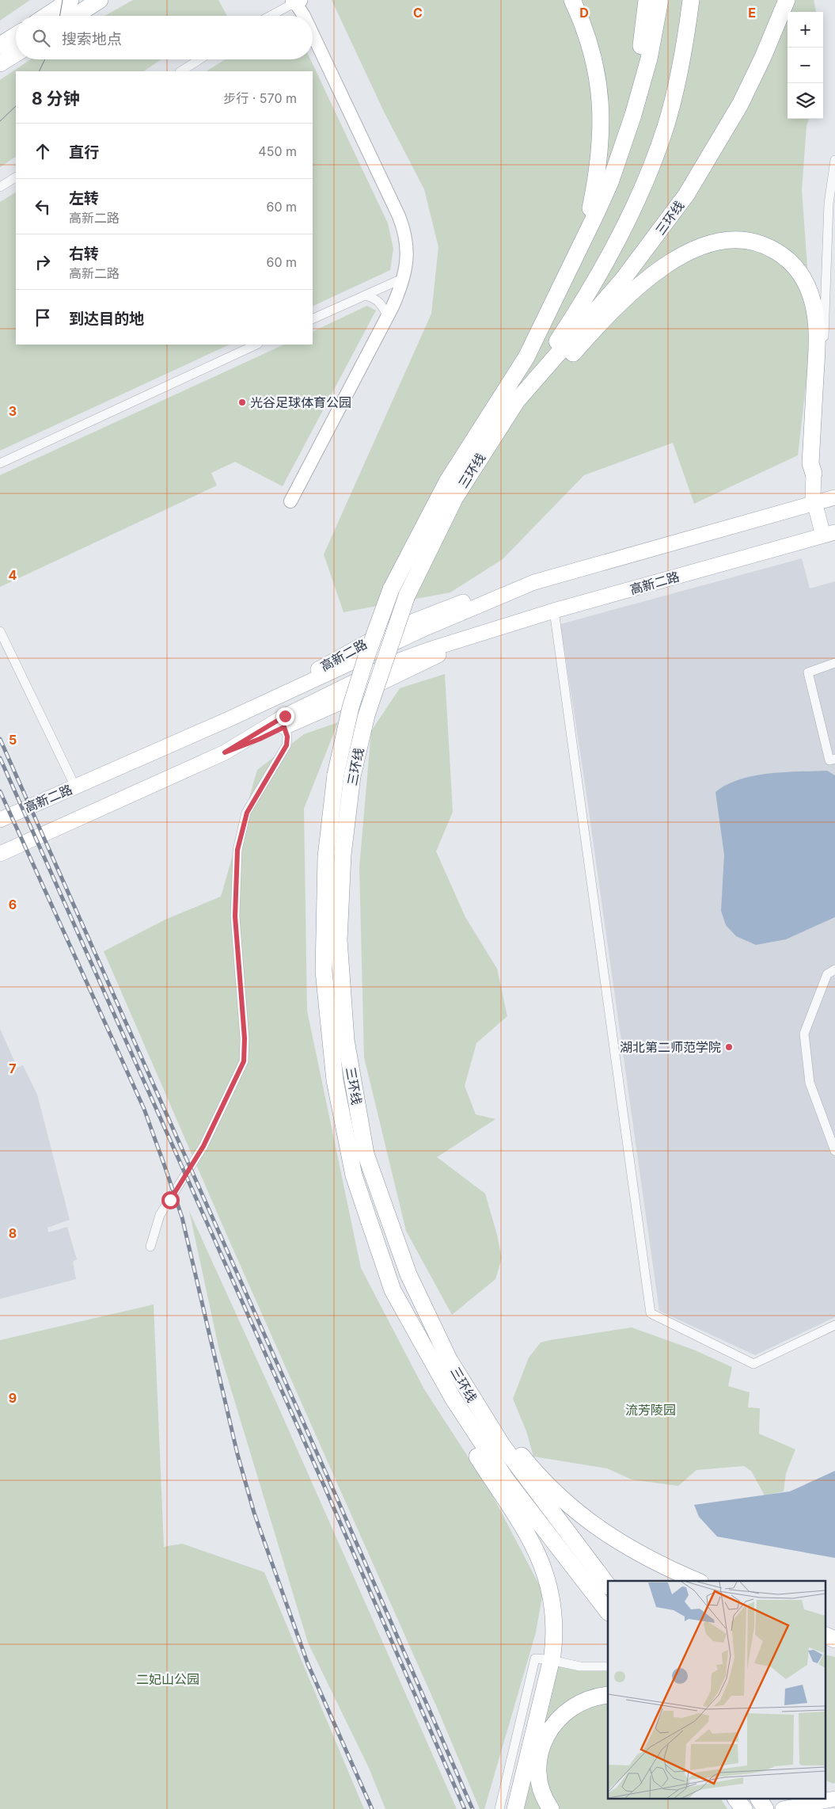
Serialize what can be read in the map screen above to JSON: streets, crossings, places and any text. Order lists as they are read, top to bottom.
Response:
{
  "streets": {
    "highway": ["三环线"],
    "main road": ["高新二路"]
  },
  "parks": ["流芳陵园", "二妃山公园"],
  "places": ["光谷足球体育公园", "湖北第二师范学院"],
  "page": {
    "map_buttons": ["+", "−"],
    "search": "搜索地点",
    "heading": ["8 分钟", "步行 · 570 m"],
    "list": [
      ["直行", "450 m"],
      ["左转", "高新二路", "60 m"],
      ["右转", "高新二路", "60 m"],
      "到达目的地"
    ]
  },
  "grid": {
    "columns": ["C", "D", "E"],
    "rows": [
      "3",
      "4",
      "5",
      "6",
      "7",
      "8",
      "9"
    ]
  }
}
